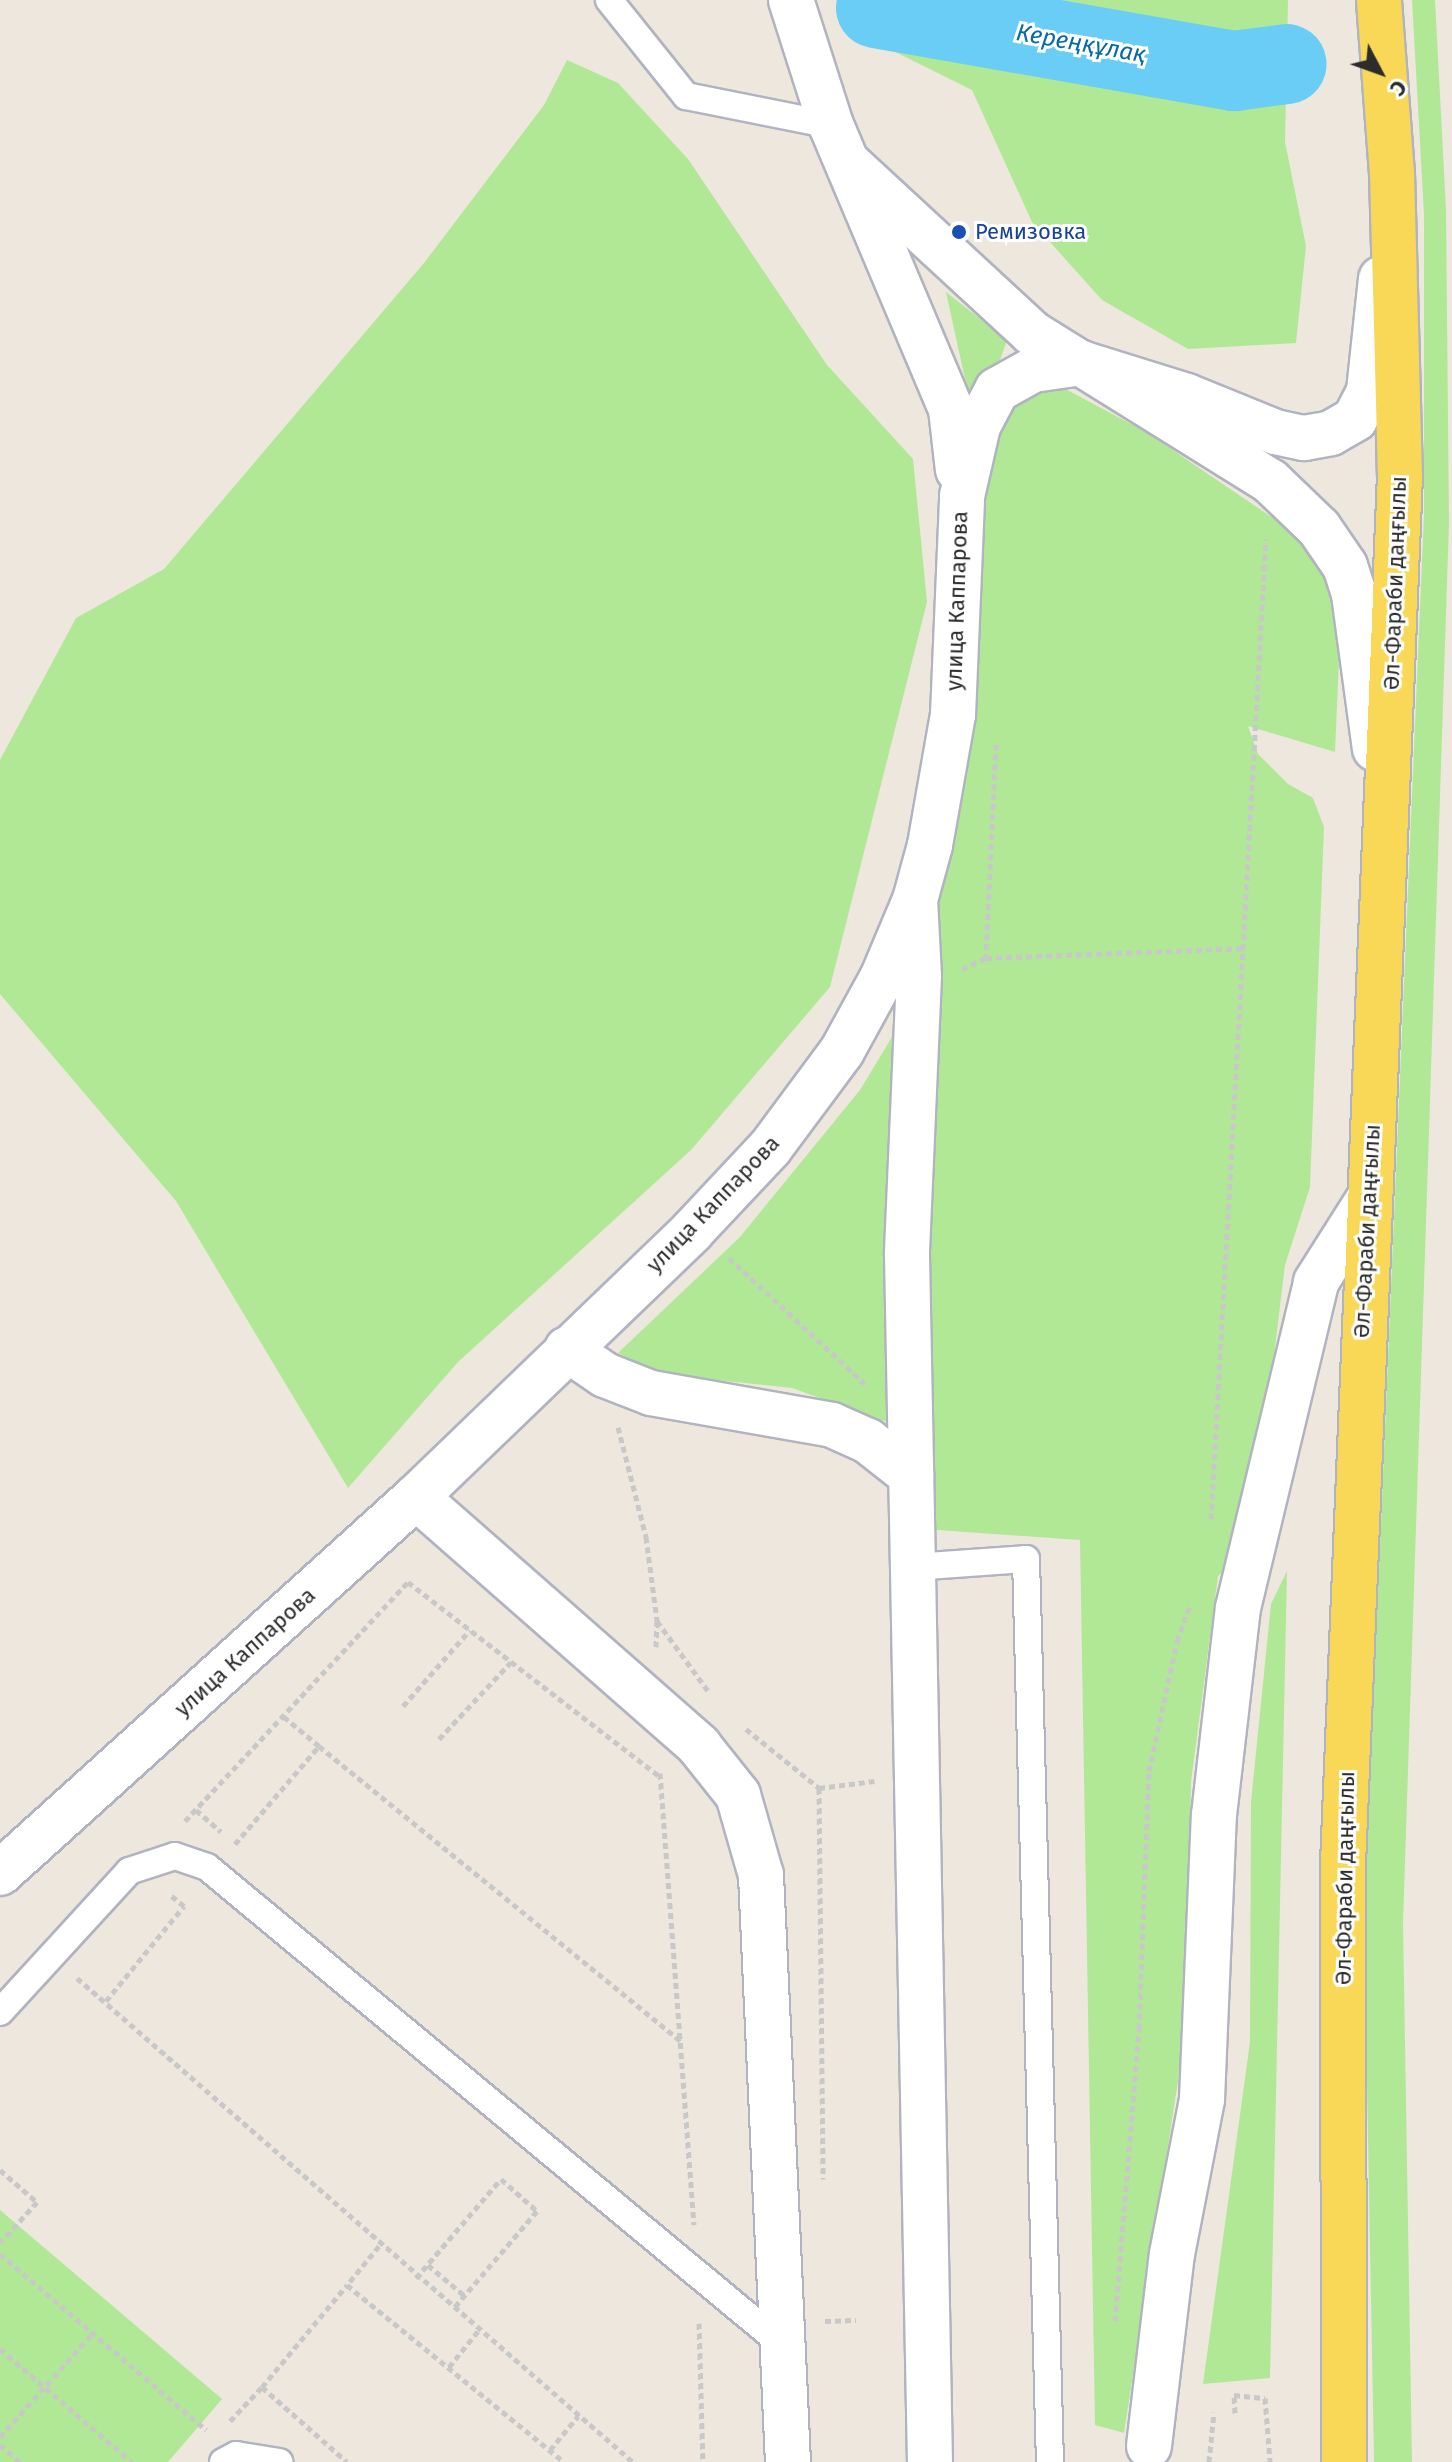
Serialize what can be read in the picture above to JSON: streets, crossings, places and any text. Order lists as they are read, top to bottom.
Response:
{
  "streets": {
    "main road": ["Әл-Фараби даңғылы"],
    "street": ["улица Каппарова"]
  },
  "water": ["Кереңқұлақ"],
  "places": ["Ремизовка"],
  "north": "bottom right"
}
